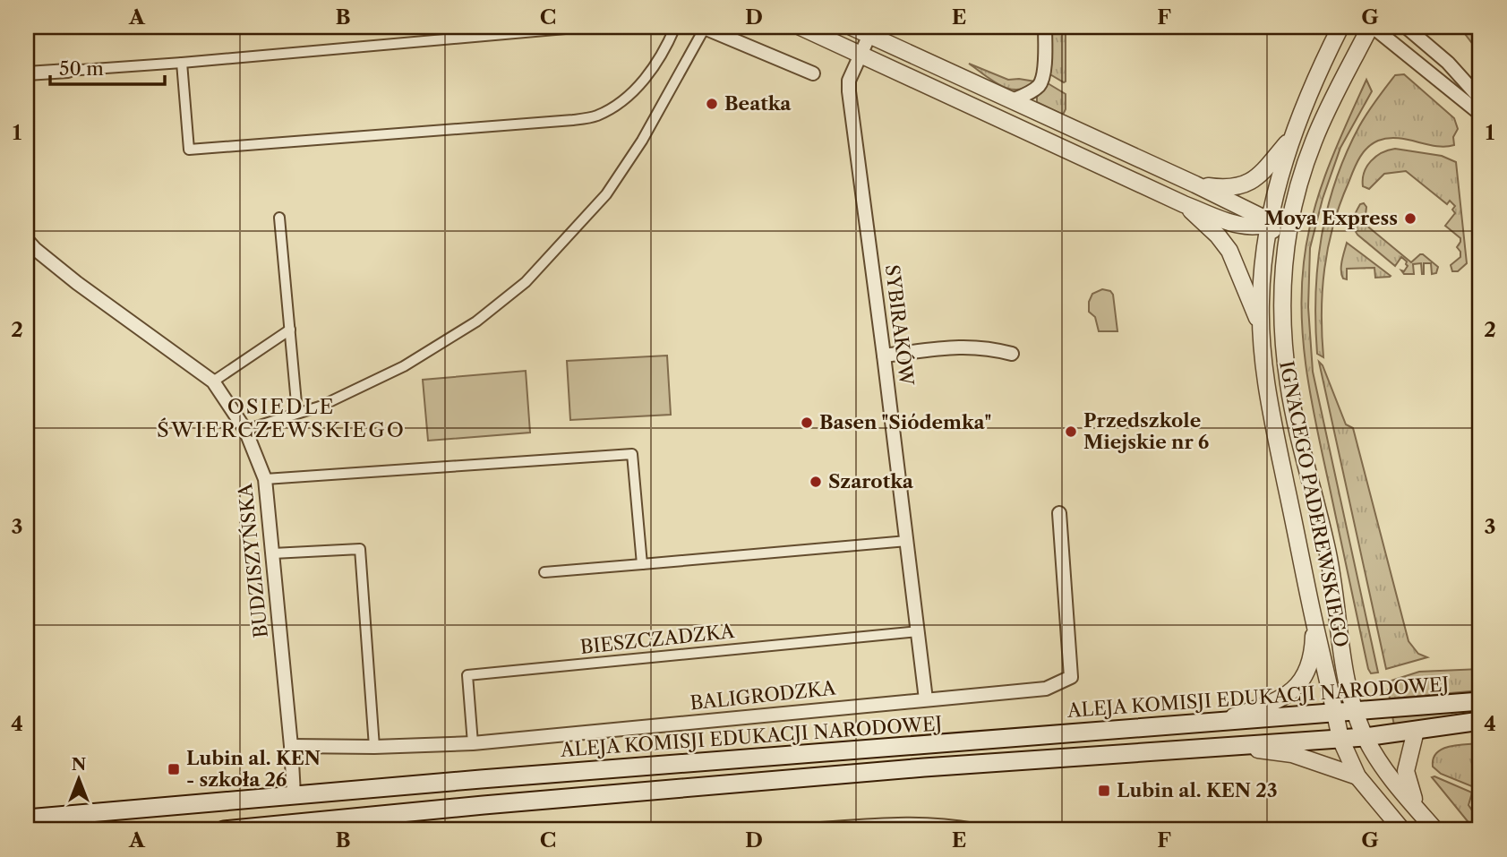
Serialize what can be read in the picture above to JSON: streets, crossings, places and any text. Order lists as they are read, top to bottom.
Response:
{
  "streets": {
    "main road": ["ALEJA KOMISJI EDUKACJI NARODOWEJ"],
    "street": [
      "SYBIRAKÓW",
      "IGNACEGO PADEREWSKIEGO",
      "BUDZISZYŃSKA",
      "BIESZCZADZKA",
      "BALIGRODZKA"
    ]
  },
  "crossings": [
    ["SYBIRAKÓW", "BIESZCZADZKA"],
    ["SYBIRAKÓW", "BALIGRODZKA"],
    ["IGNACEGO PADEREWSKIEGO", "ALEJA KOMISJI EDUKACJI NARODOWEJ"],
    ["BUDZISZYŃSKA", "BALIGRODZKA"],
    ["BUDZISZYŃSKA", "ALEJA KOMISJI EDUKACJI NARODOWEJ"],
    ["BIESZCZADZKA", "BALIGRODZKA"]
  ],
  "districts": ["OSIEDLE ŚWIERCZEWSKIEGO"],
  "places": {
    "other": [
      "Beatka",
      "Moya Express",
      "Basen \"Siódemka\"",
      "Przedszkole Miejskie nr 6",
      "Szarotka"
    ],
    "transit": ["Lubin al. KEN - szkoła 26", "Lubin al. KEN 23"]
  },
  "scale_bar": "50 m",
  "north": "top",
  "grid": {
    "columns": [
      "A",
      "B",
      "C",
      "D",
      "E",
      "F",
      "G"
    ],
    "rows": [
      "1",
      "2",
      "3",
      "4"
    ]
  }
}
